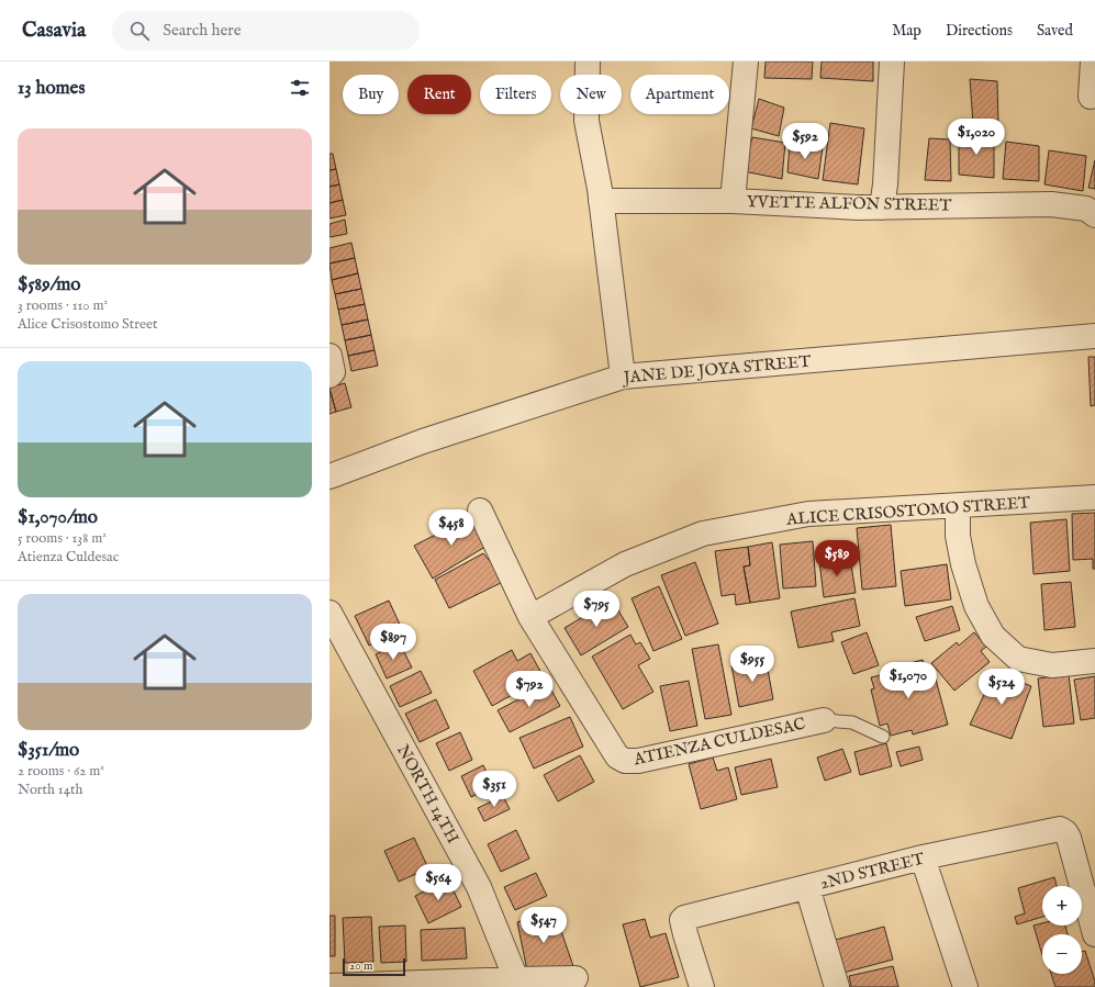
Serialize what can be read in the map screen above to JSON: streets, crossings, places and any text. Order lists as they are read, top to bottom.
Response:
{
  "streets": {
    "street": [
      "YVETTE ALFON STREET",
      "JANE DE JOYA STREET",
      "ALICE CRISOSTOMO STREET",
      "ATIENZA CULDESAC",
      "NORTH 14TH",
      "2ND STREET"
    ]
  },
  "crossings": [
    ["ALICE CRISOSTOMO STREET", "ATIENZA CULDESAC"]
  ],
  "scale_bar": "20 m",
  "page": {
    "header": "Casavia",
    "search": "Search here",
    "nav": ["Map", "Directions", "Saved"],
    "heading": "13 homes",
    "chip": [
      "Buy",
      "Rent",
      "Filters",
      "New",
      "Apartment"
    ],
    "list": [
      {
        "name": "$589/mo",
        "note": "3 rooms · 110 m² · Alice Crisostomo Street"
      },
      {
        "name": "$1,070/mo",
        "note": "5 rooms · 138 m² · Atienza Culdesac"
      },
      {
        "name": "$351/mo",
        "note": "2 rooms · 62 m² · North 14th"
      }
    ],
    "price": [
      "$1,020",
      "$592",
      "$458",
      "$589",
      "$795",
      "$897",
      "$955",
      "$1,070",
      "$524",
      "$792",
      "$351",
      "$564",
      "$547"
    ],
    "map_buttons": ["+", "−"],
    "scale": "20 m"
  }
}
